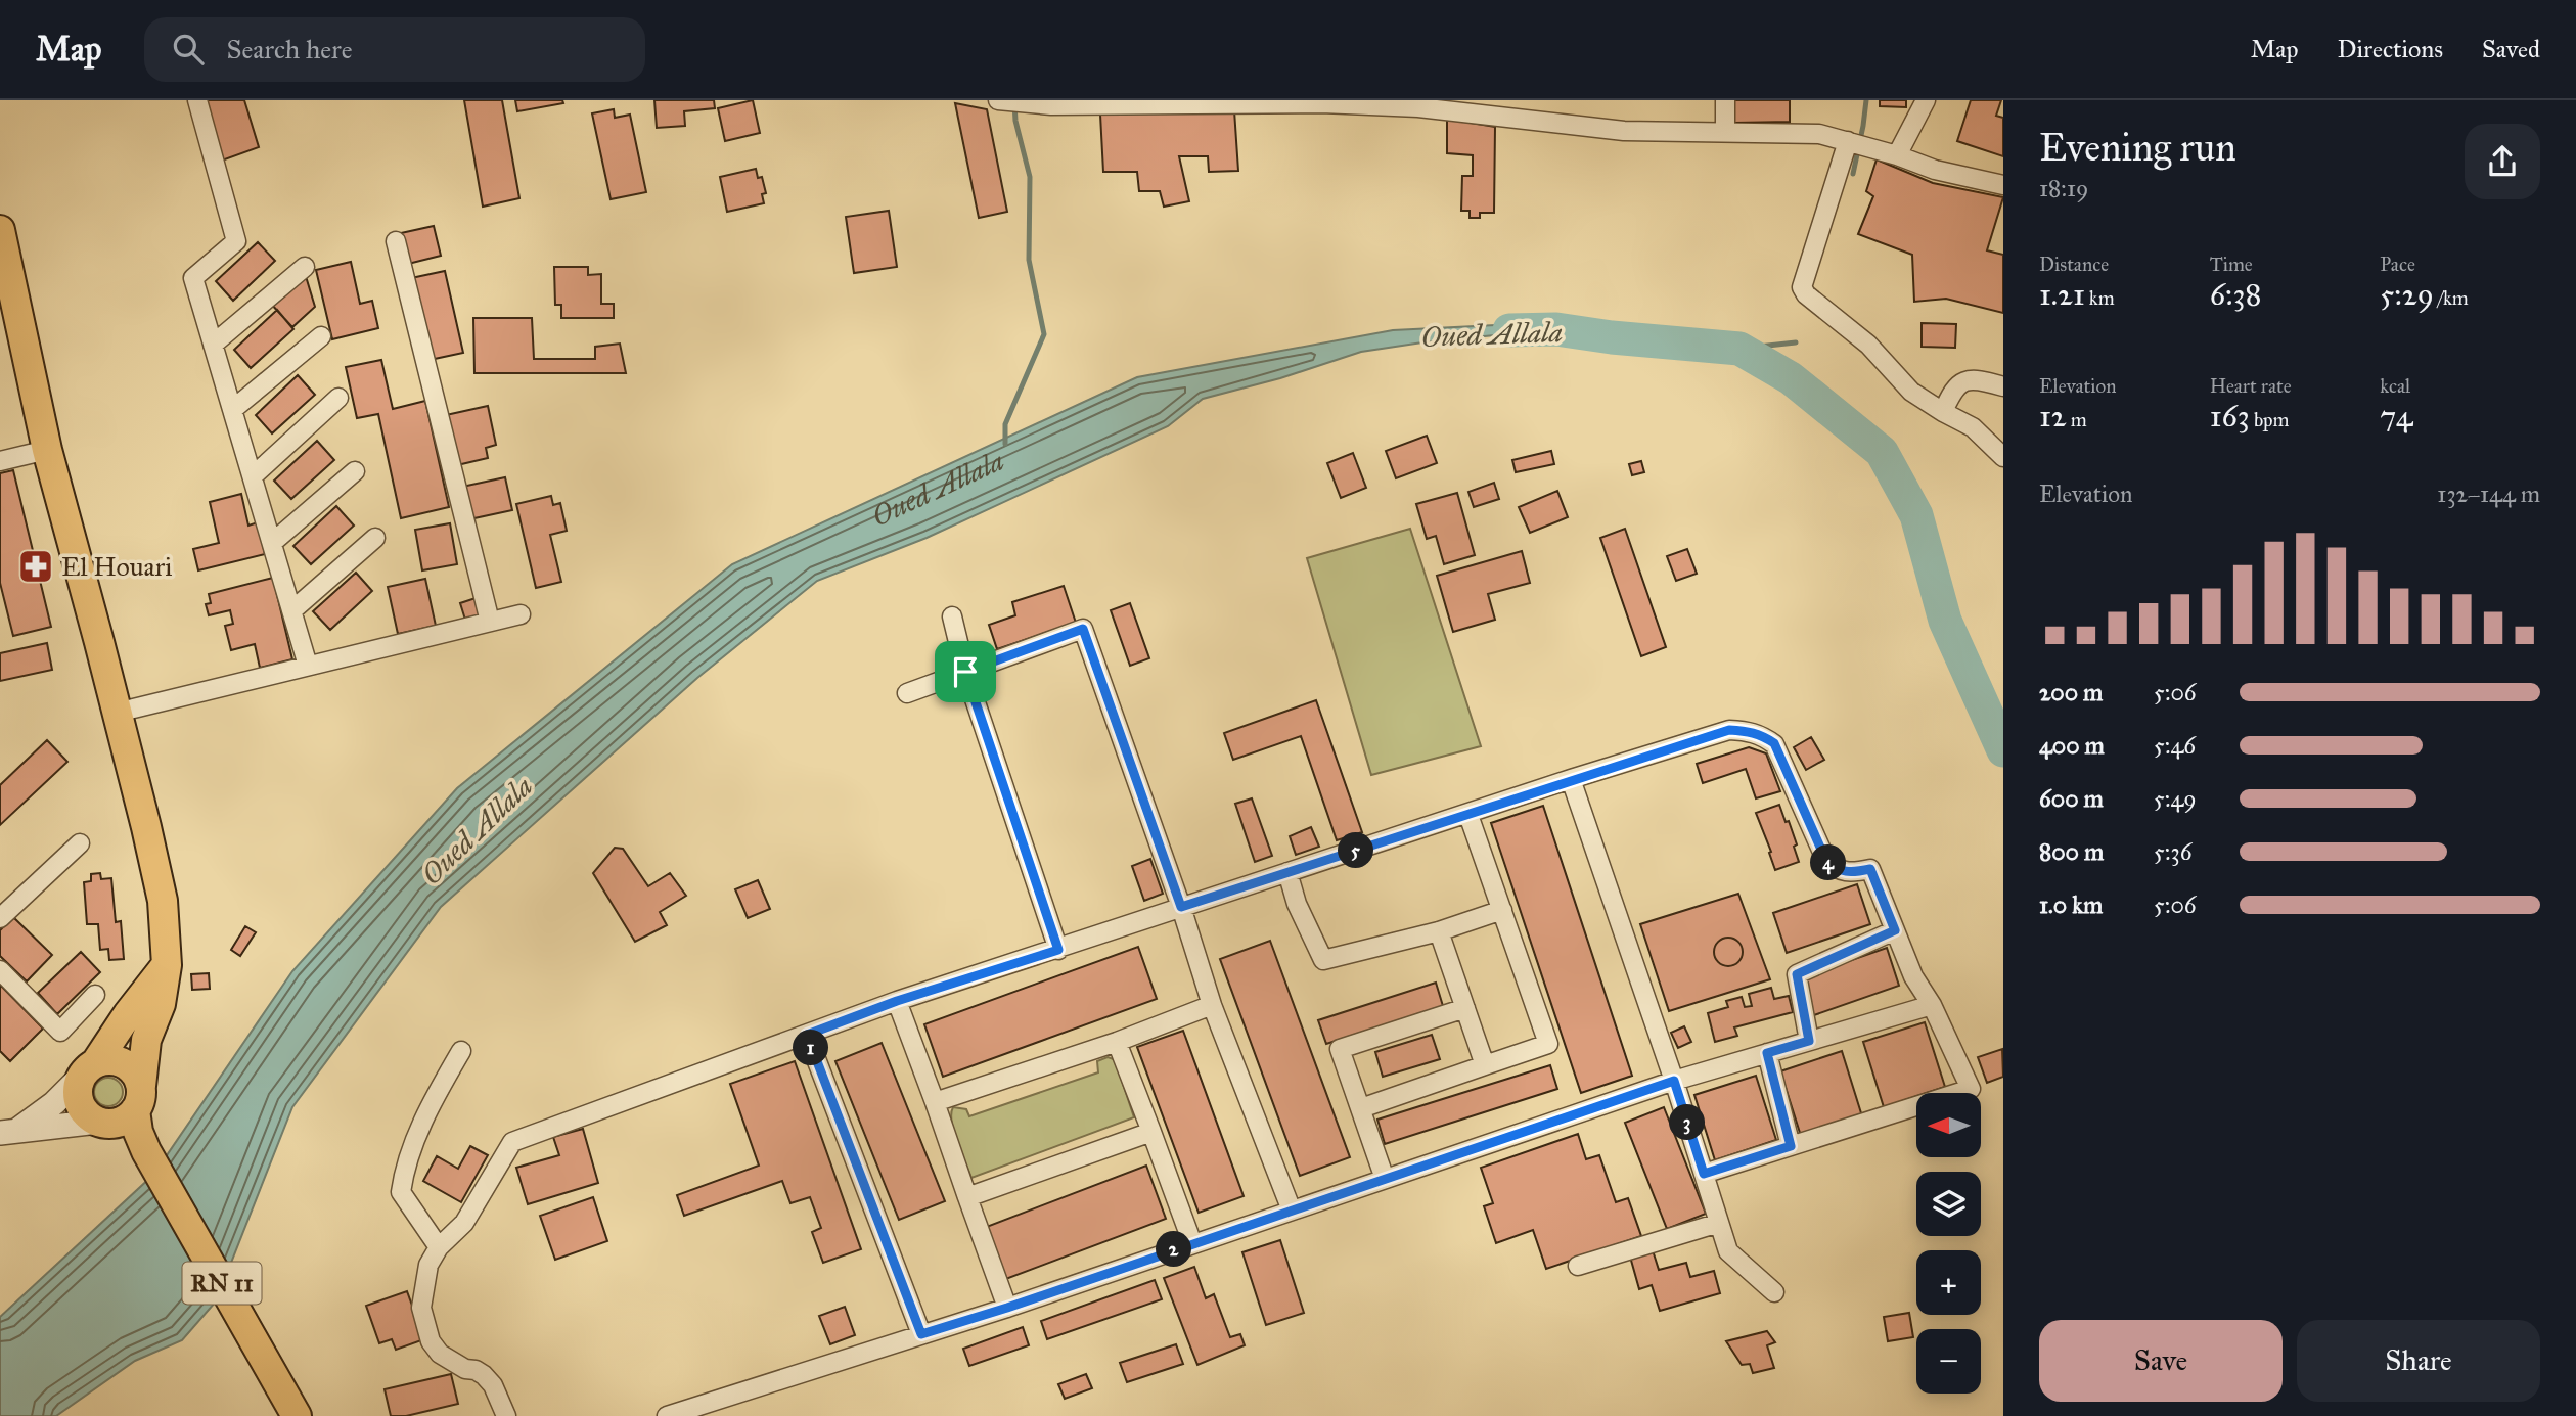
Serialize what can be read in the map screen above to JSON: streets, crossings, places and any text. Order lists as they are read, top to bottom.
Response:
{
  "streets": {
    "main road": ["RN 11"]
  },
  "water": ["Oued Allala"],
  "places": {
    "pharmacy": ["El Houari"]
  },
  "north": "left",
  "page": {
    "header": "Map",
    "search": "Search here",
    "nav": ["Map", "Directions", "Saved"],
    "heading": ["Evening run", "18:19"],
    "stats": [
      ["Distance", "1.21 km"],
      ["Time", "6:38"],
      ["Pace", "5:29 /km"],
      ["Elevation", "12 m"],
      ["Heart rate", "163 bpm"],
      ["kcal", "74"]
    ],
    "chart": ["Elevation", "132–144 m"],
    "list": [
      {
        "name": "200 m",
        "note": "5:06"
      },
      {
        "name": "400 m",
        "note": "5:46"
      },
      {
        "name": "600 m",
        "note": "5:49"
      },
      {
        "name": "800 m",
        "note": "5:36"
      },
      {
        "name": "1.0 km",
        "note": "5:06"
      }
    ],
    "pins": [
      "5",
      "4",
      "1",
      "3",
      "2"
    ],
    "map_buttons": ["+", "−"],
    "buttons": ["Save", "Share"]
  }
}
